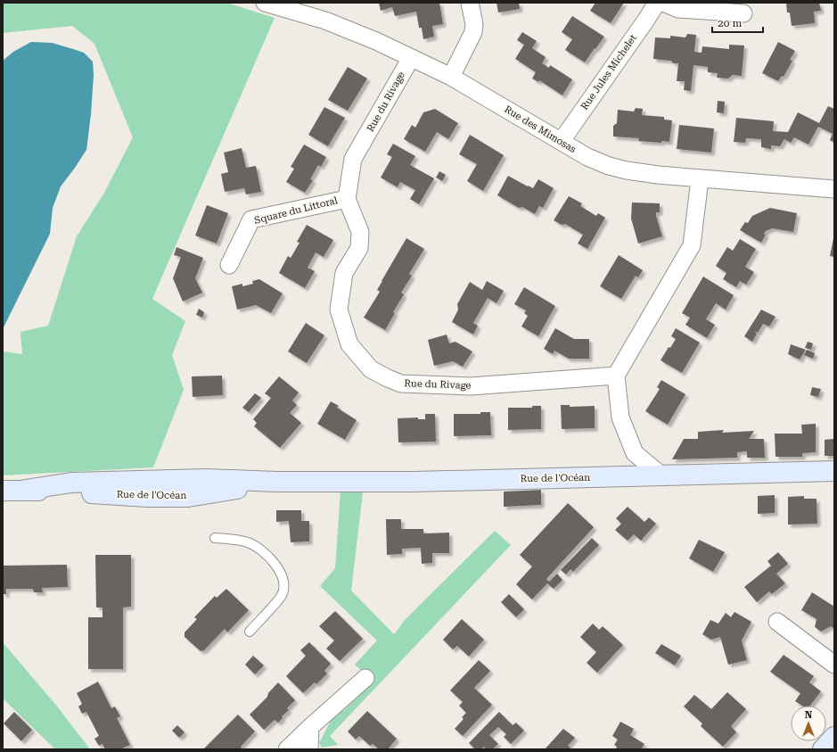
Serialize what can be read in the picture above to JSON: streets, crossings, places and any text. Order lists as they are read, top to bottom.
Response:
{
  "streets": {
    "main road": ["Rue de l'Océan"],
    "street": [
      "Rue Jules Michelet",
      "Rue du Rivage",
      "Rue des Mimosas",
      "Square du Littoral"
    ]
  },
  "crossings": [
    ["Rue Jules Michelet", "Rue des Mimosas"],
    ["Rue du Rivage", "Rue des Mimosas"],
    ["Rue du Rivage", "Square du Littoral"]
  ],
  "scale_bar": "20 m",
  "north": "top"
}
